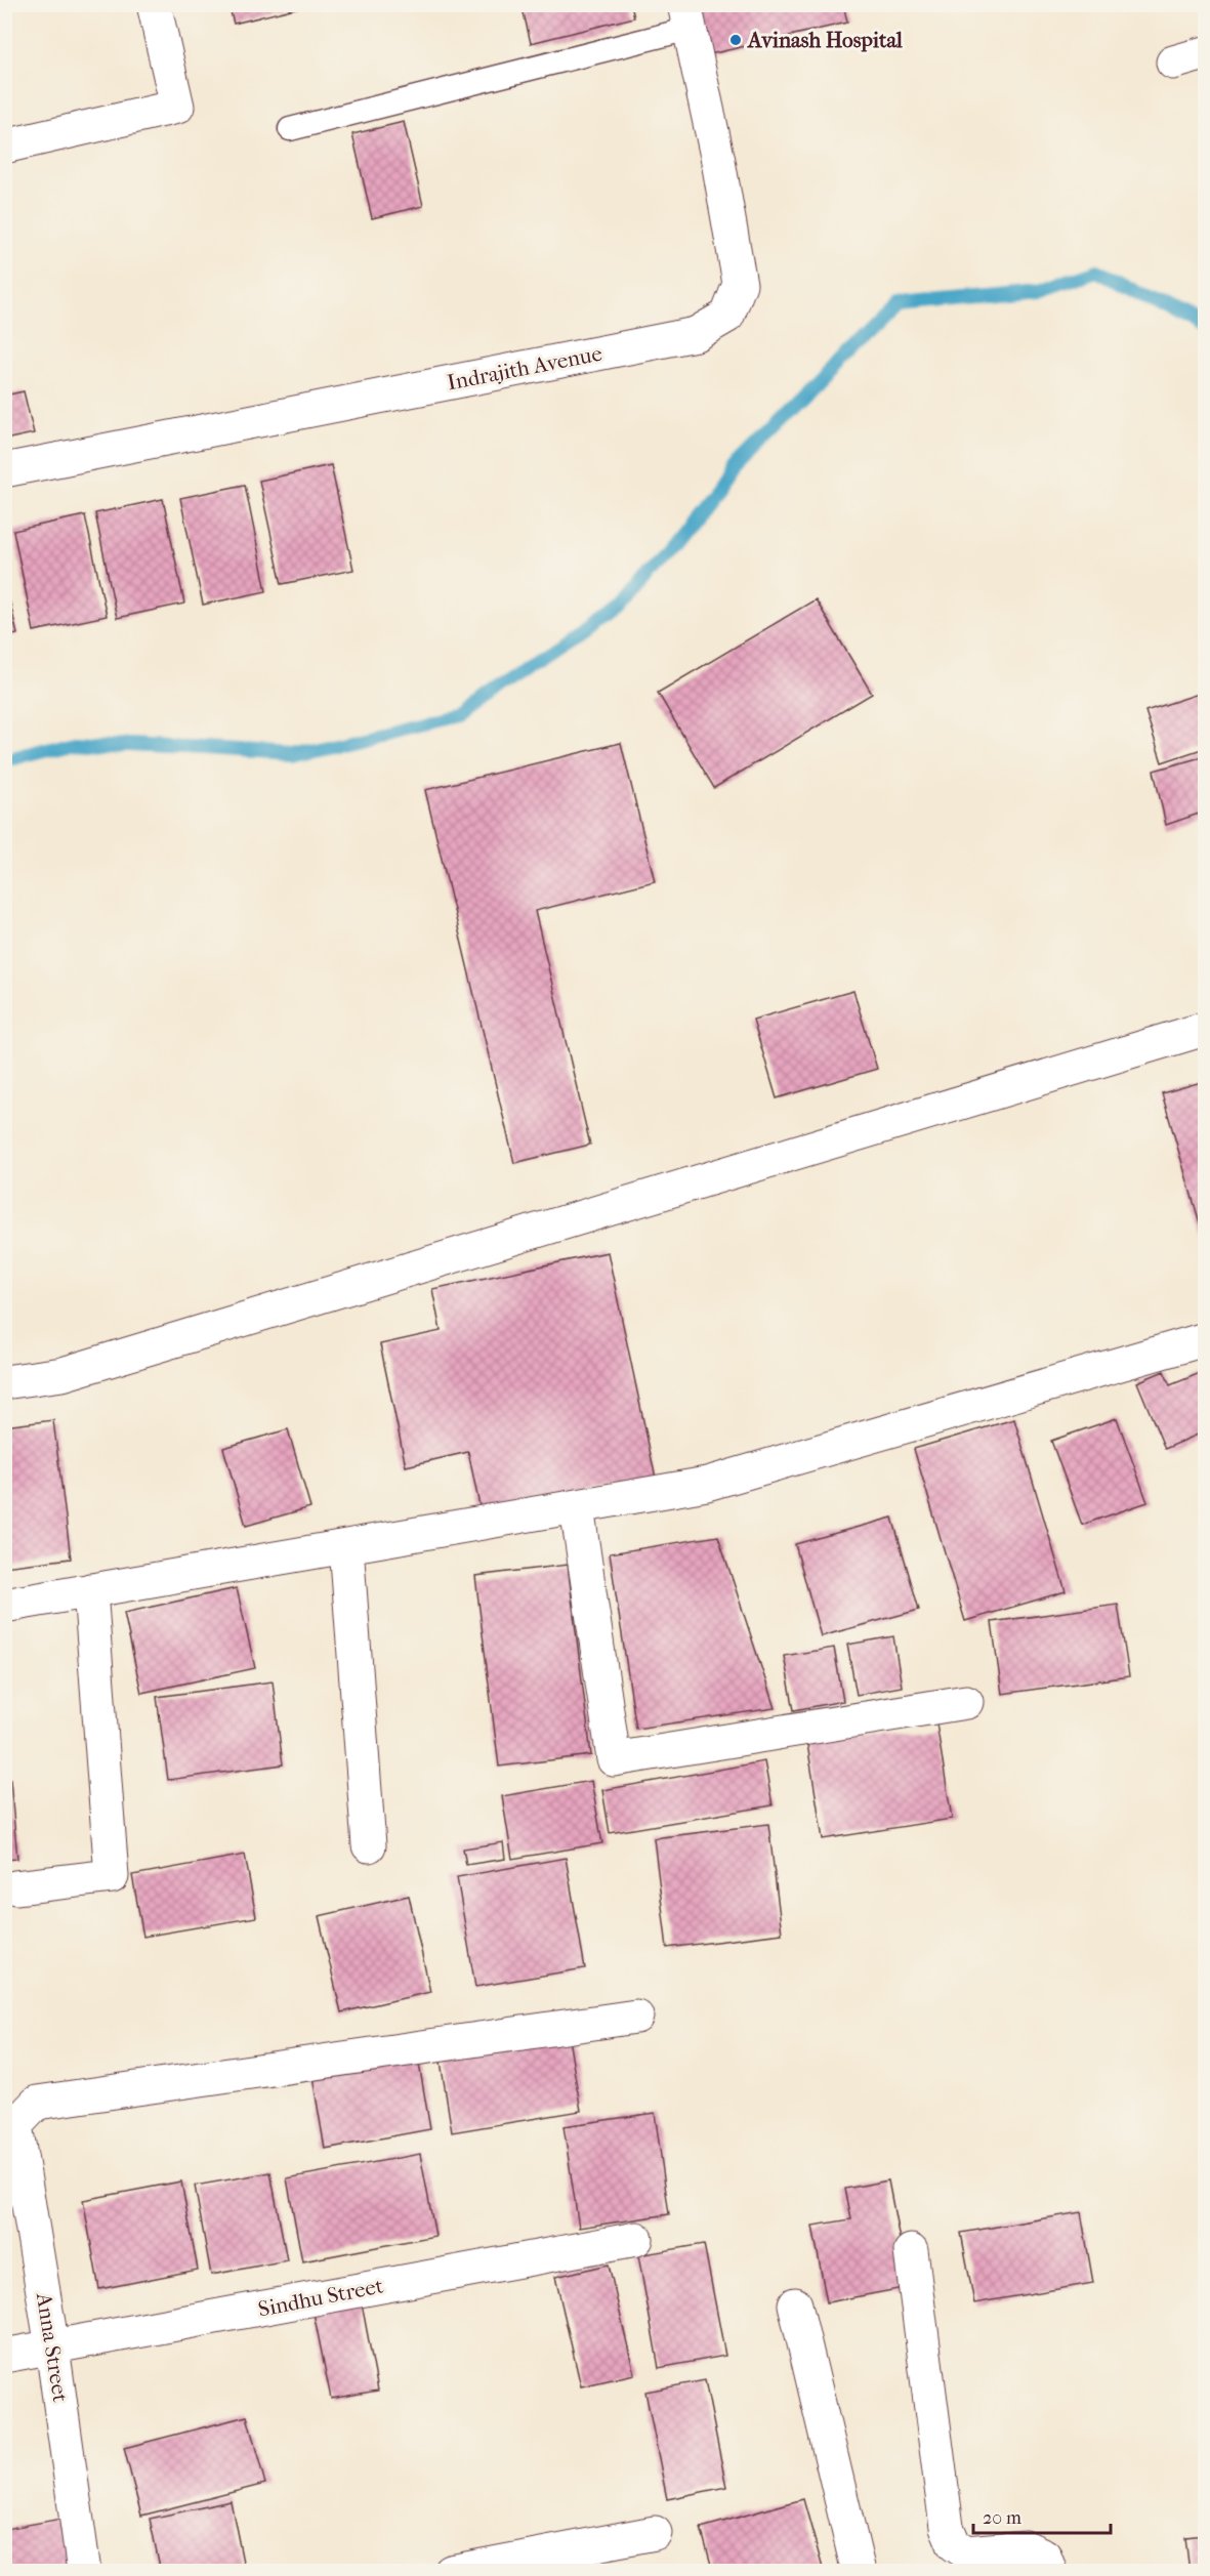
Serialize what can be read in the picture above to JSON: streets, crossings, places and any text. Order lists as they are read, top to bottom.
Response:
{
  "streets": {
    "street": ["Indrajith Avenue", "Sindhu Street", "Anna Street"]
  },
  "crossings": [
    ["Sindhu Street", "Anna Street"]
  ],
  "places": ["Avinash Hospital"],
  "scale_bar": "20 m"
}
